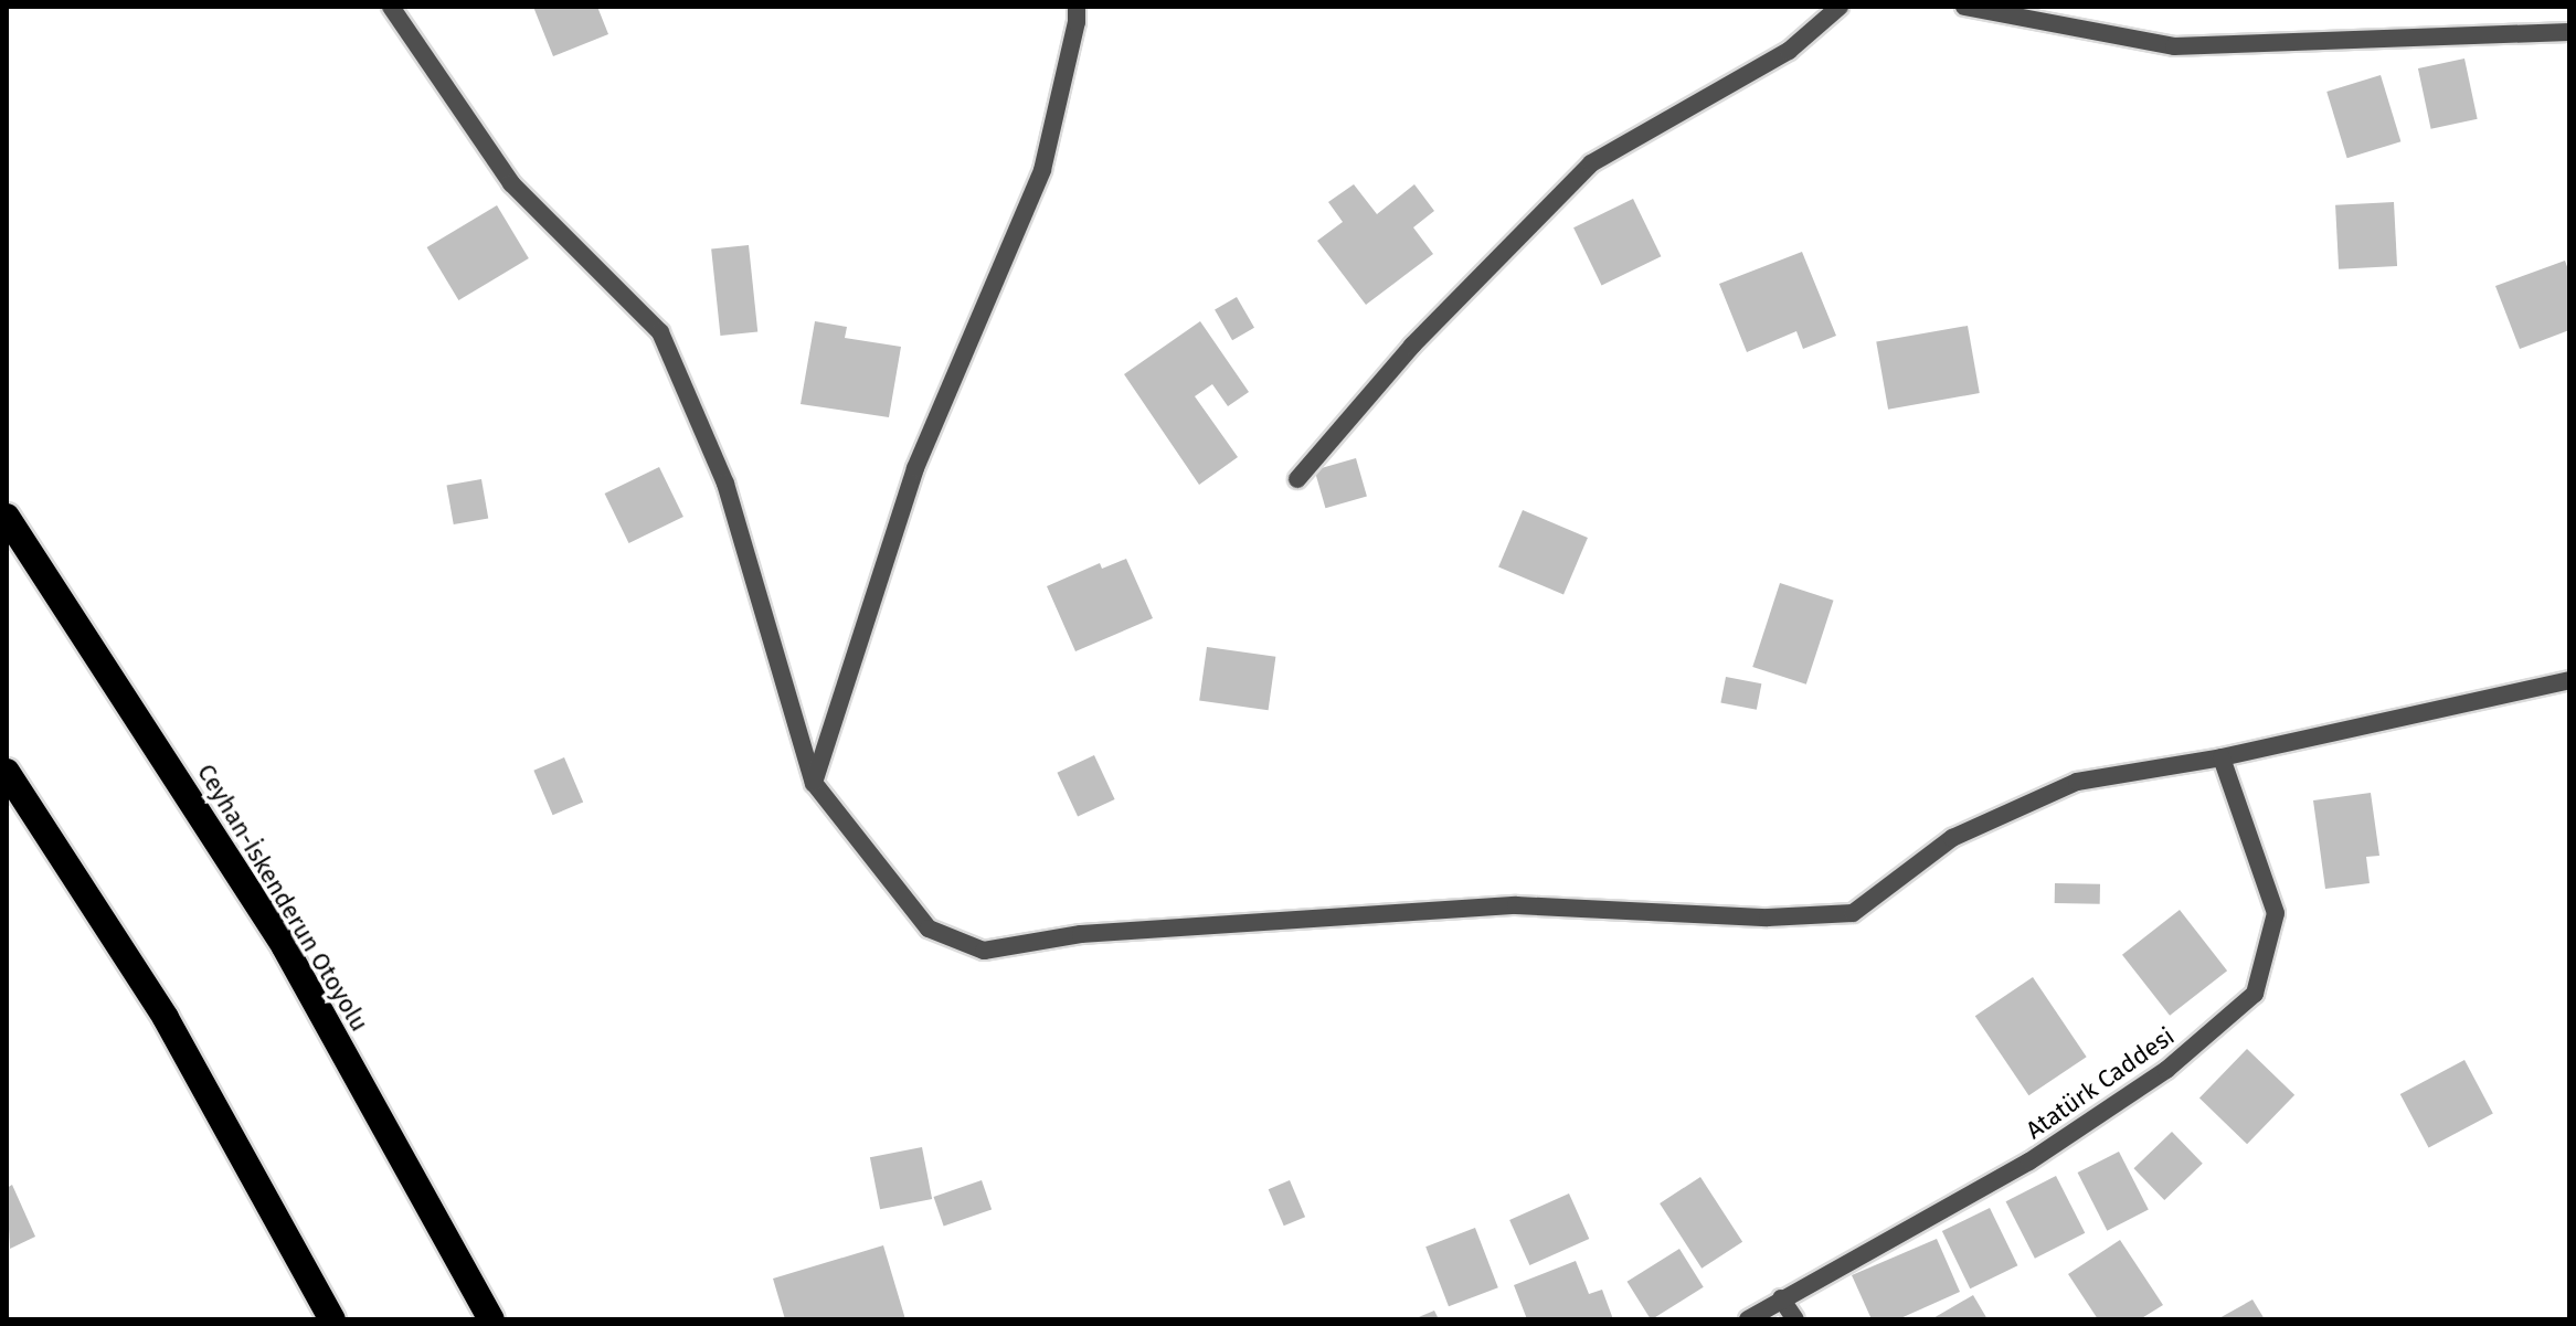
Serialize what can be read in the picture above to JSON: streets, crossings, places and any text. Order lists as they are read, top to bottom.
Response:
{
  "streets": {
    "highway": ["Ceyhan-İskenderun Otoyolu"],
    "street": ["Atatürk Caddesi"]
  }
}
